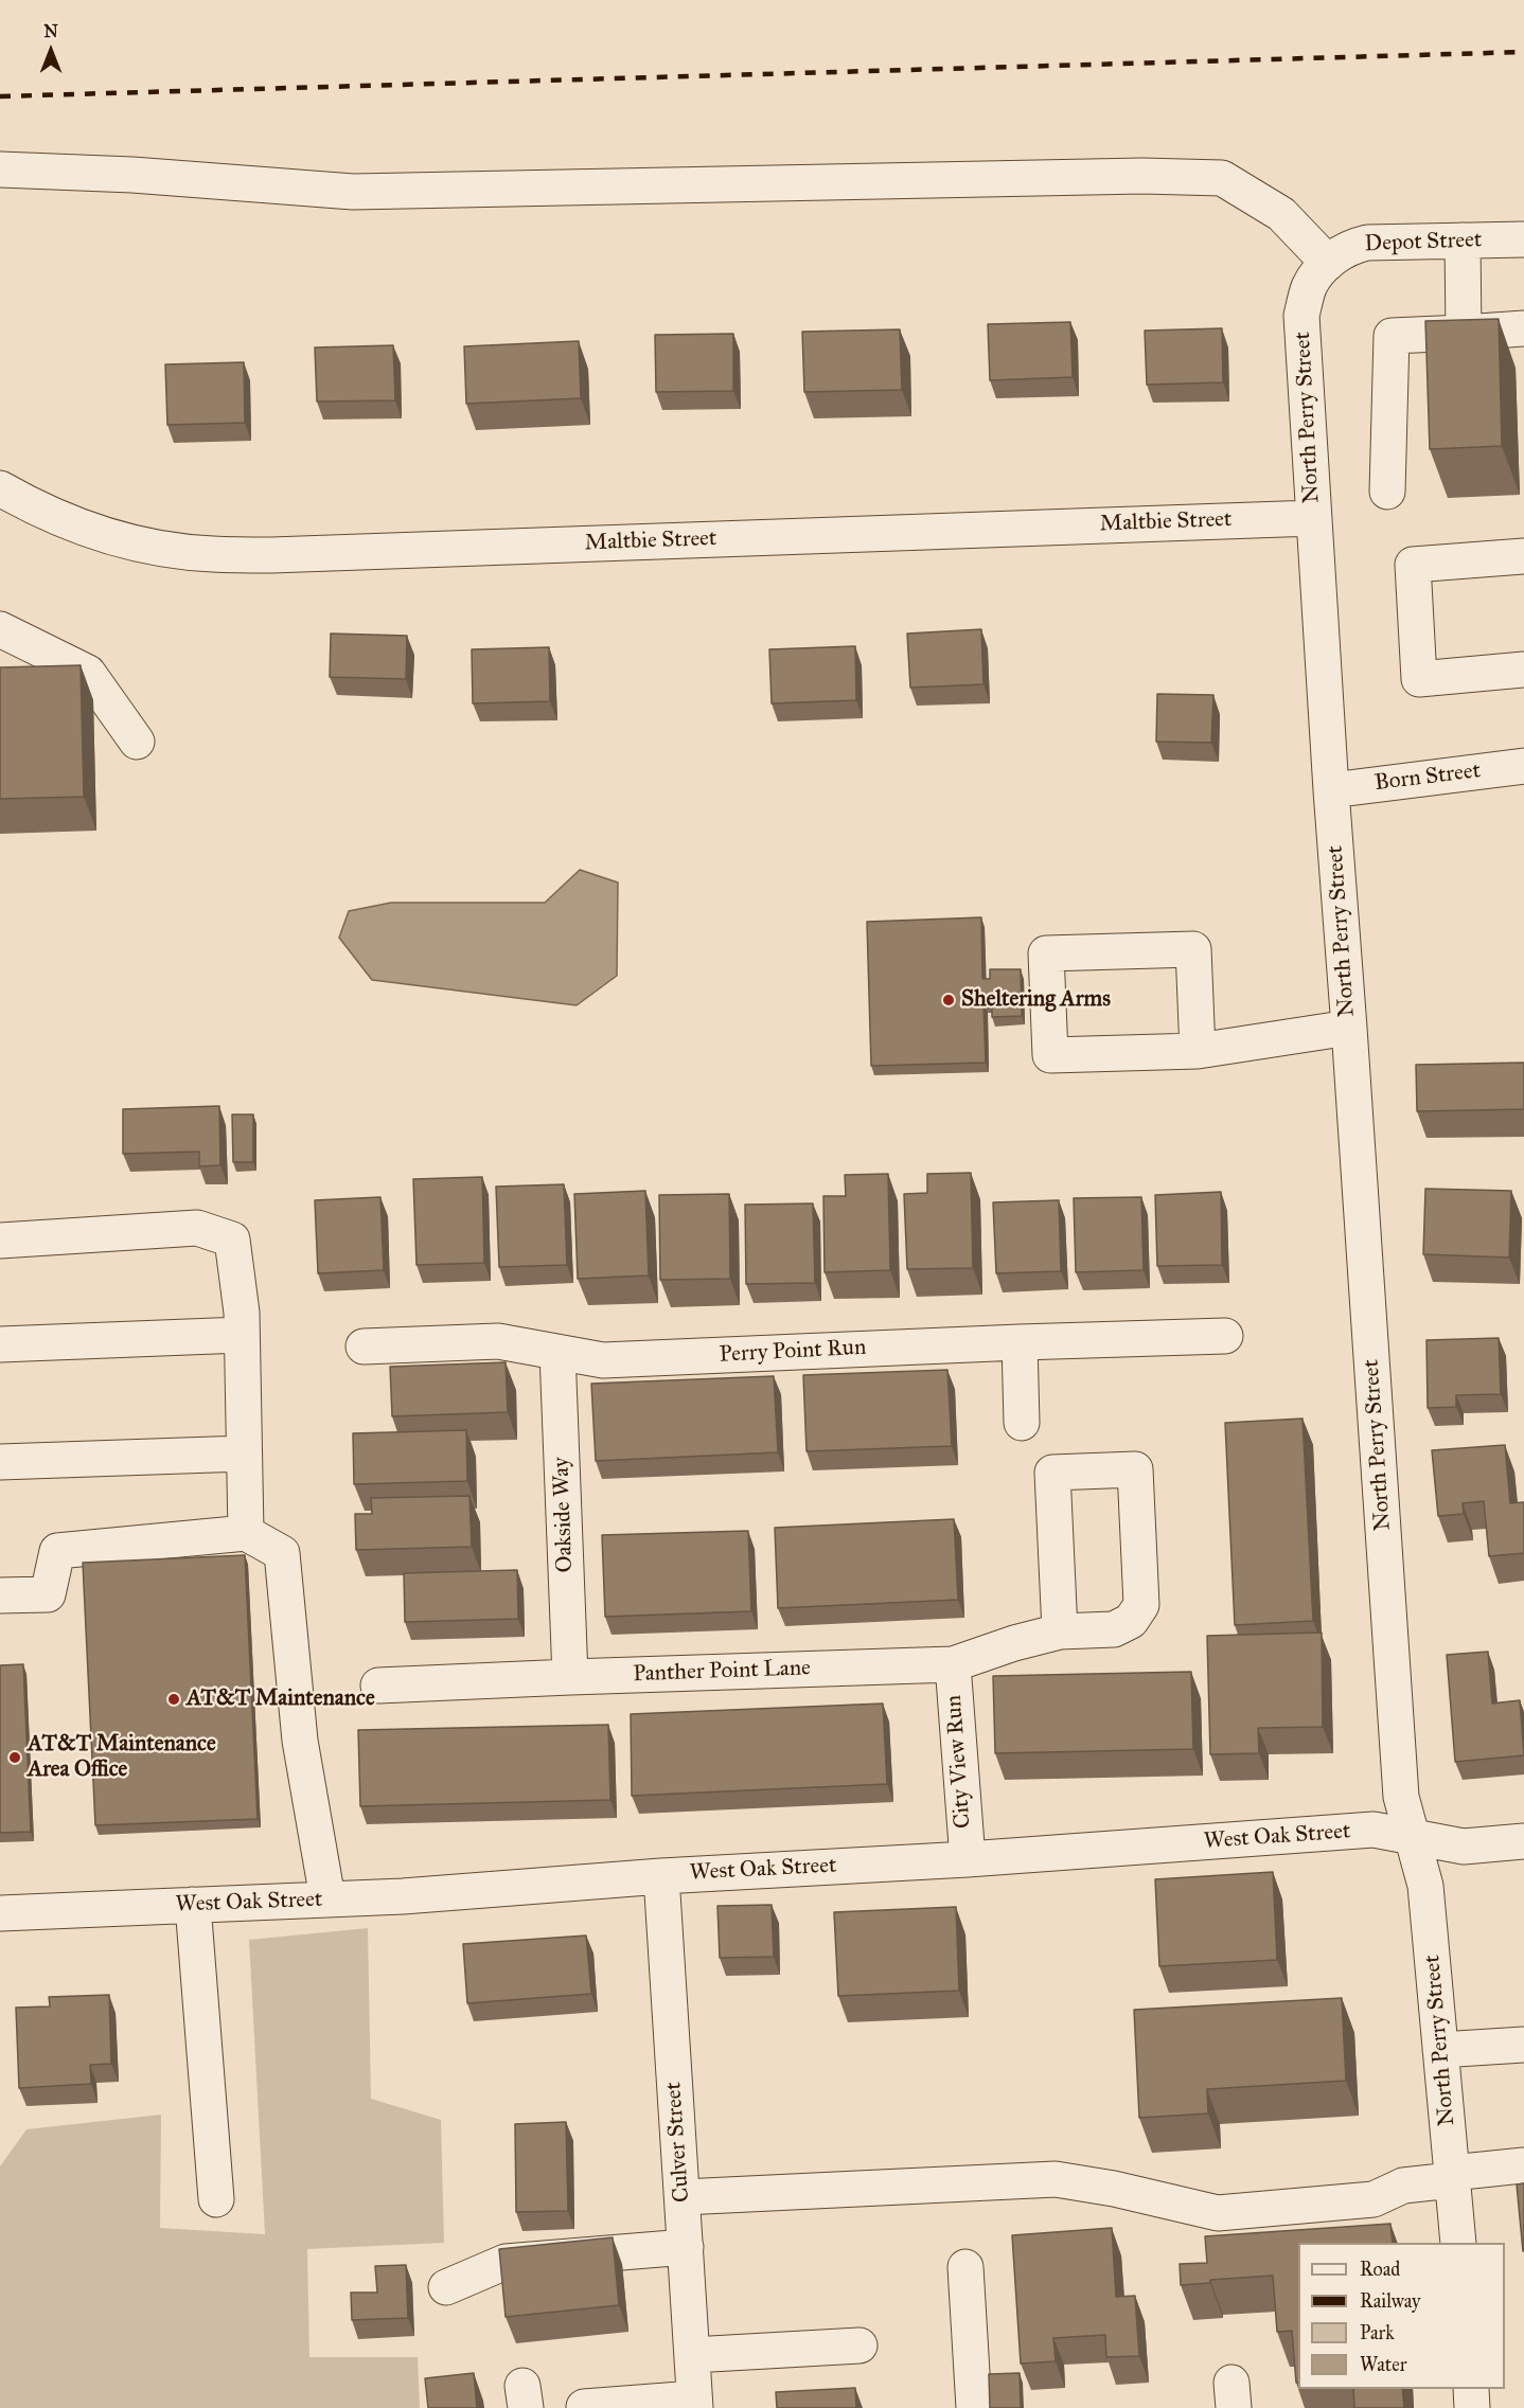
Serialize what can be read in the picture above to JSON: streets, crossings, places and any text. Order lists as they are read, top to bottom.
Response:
{
  "streets": {
    "street": [
      "Depot Street",
      "North Perry Street",
      "Maltbie Street",
      "Born Street",
      "Perry Point Run",
      "Oakside Way",
      "Panther Point Lane",
      "City View Run",
      "West Oak Street",
      "Culver Street"
    ]
  },
  "crossings": [
    ["Depot Street", "North Perry Street"],
    ["North Perry Street", "Maltbie Street"],
    ["North Perry Street", "Born Street"],
    ["North Perry Street", "West Oak Street"],
    ["Perry Point Run", "Oakside Way"],
    ["Oakside Way", "Panther Point Lane"],
    ["Panther Point Lane", "City View Run"],
    ["City View Run", "West Oak Street"],
    ["West Oak Street", "Culver Street"]
  ],
  "places": ["Sheltering Arms", "AT&T Maintenance", "AT&T Maintenance Area Office"],
  "legend": [
    "Road",
    "Railway",
    "Park",
    "Water"
  ],
  "north": "top"
}
